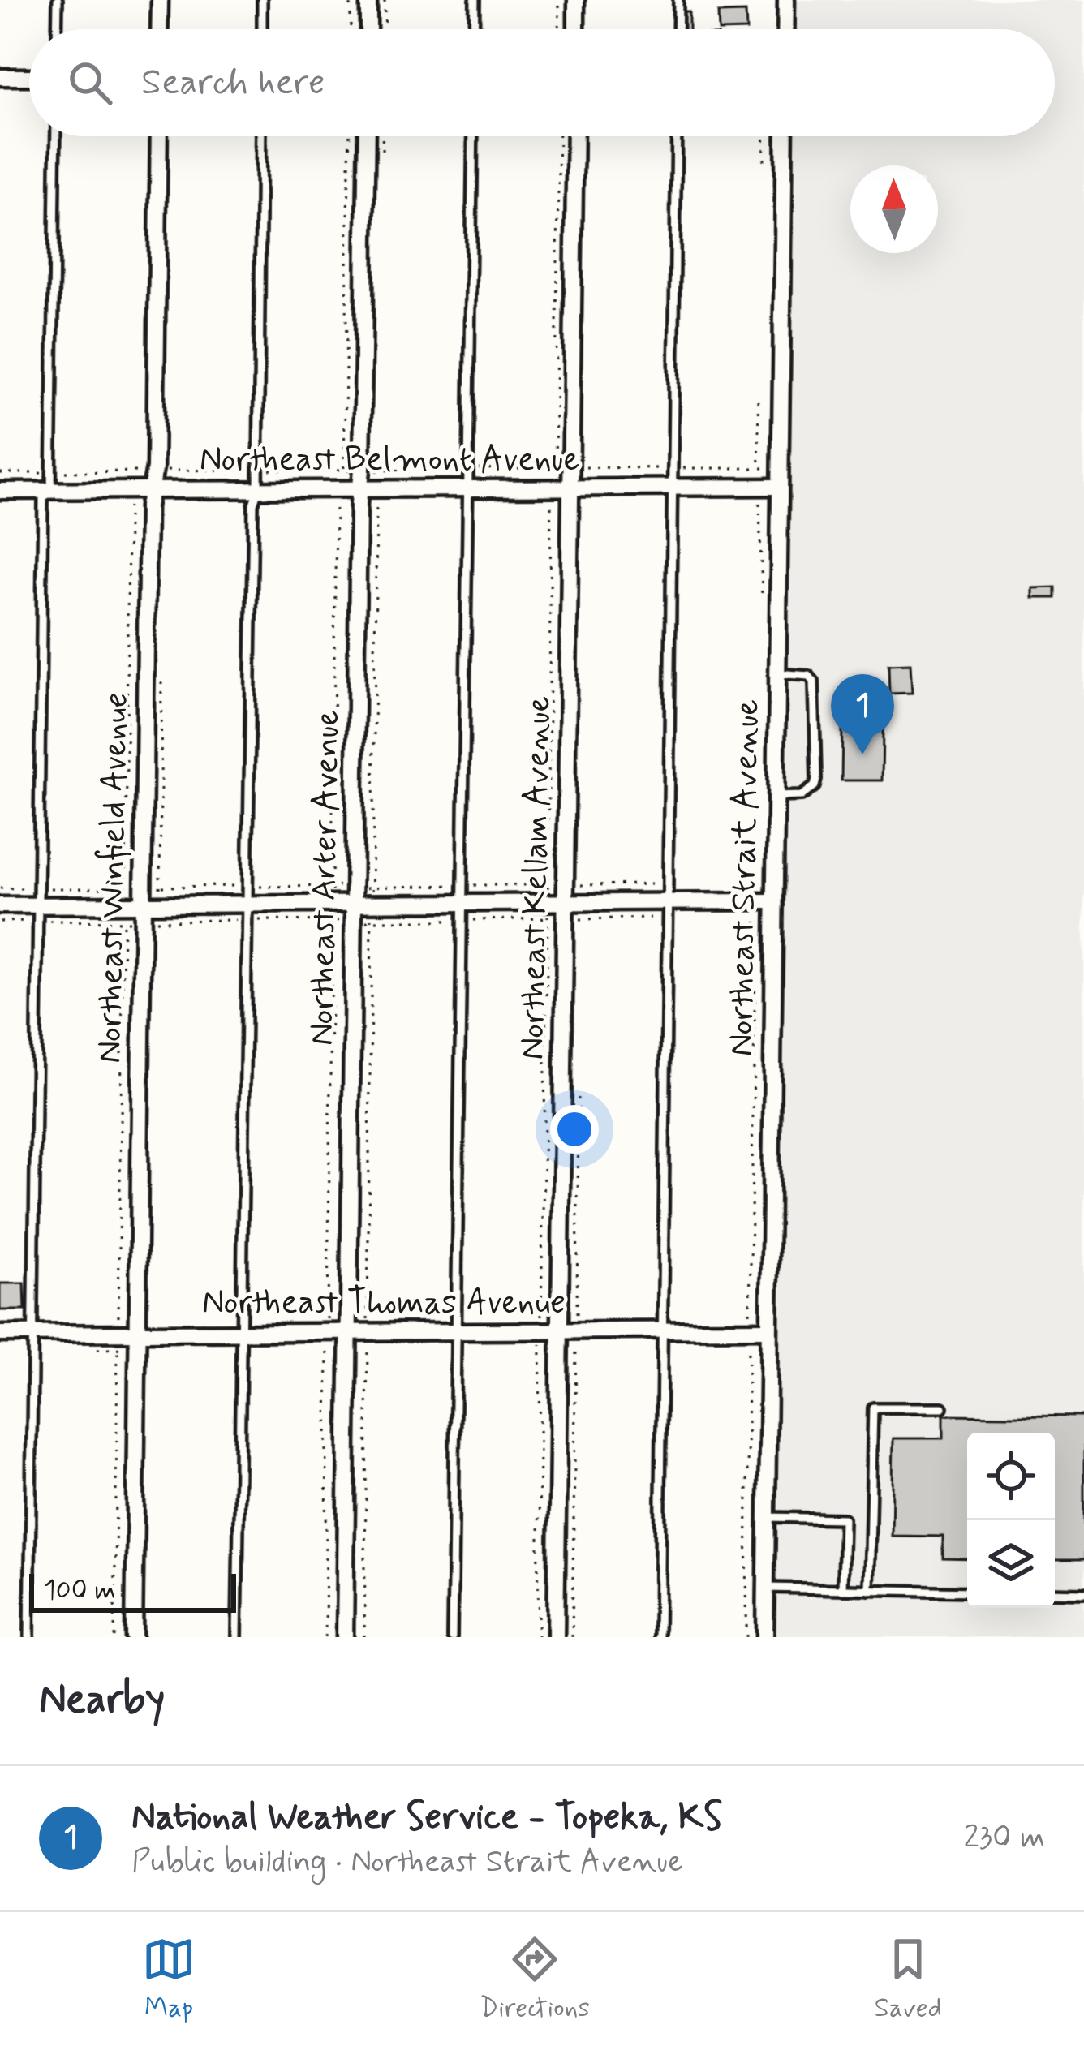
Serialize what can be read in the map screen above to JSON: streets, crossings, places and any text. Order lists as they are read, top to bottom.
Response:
{
  "streets": {
    "street": [
      "Northeast Belmont Avenue",
      "Northeast Winfield Avenue",
      "Northeast Arter Avenue",
      "Northeast Kellam Avenue",
      "Northeast Strait Avenue",
      "Northeast Thomas Avenue"
    ]
  },
  "crossings": [
    ["Northeast Belmont Avenue", "Northeast Winfield Avenue"],
    ["Northeast Belmont Avenue", "Northeast Arter Avenue"],
    ["Northeast Belmont Avenue", "Northeast Kellam Avenue"],
    ["Northeast Belmont Avenue", "Northeast Strait Avenue"],
    ["Northeast Winfield Avenue", "Northeast Thomas Avenue"],
    ["Northeast Arter Avenue", "Northeast Thomas Avenue"],
    ["Northeast Kellam Avenue", "Northeast Thomas Avenue"],
    ["Northeast Strait Avenue", "Northeast Thomas Avenue"]
  ],
  "scale_bar": "100 m",
  "north": "top",
  "page": {
    "search": "Search here",
    "pins": "1",
    "scale": "100 m",
    "heading": "Nearby",
    "list": [
      {
        "mark": "1",
        "name": "National Weather Service - Topeka, KS",
        "note": "Public building · Northeast Strait Avenue",
        "value": "230 m"
      }
    ],
    "nav": ["Map", "Directions", "Saved"]
  }
}
